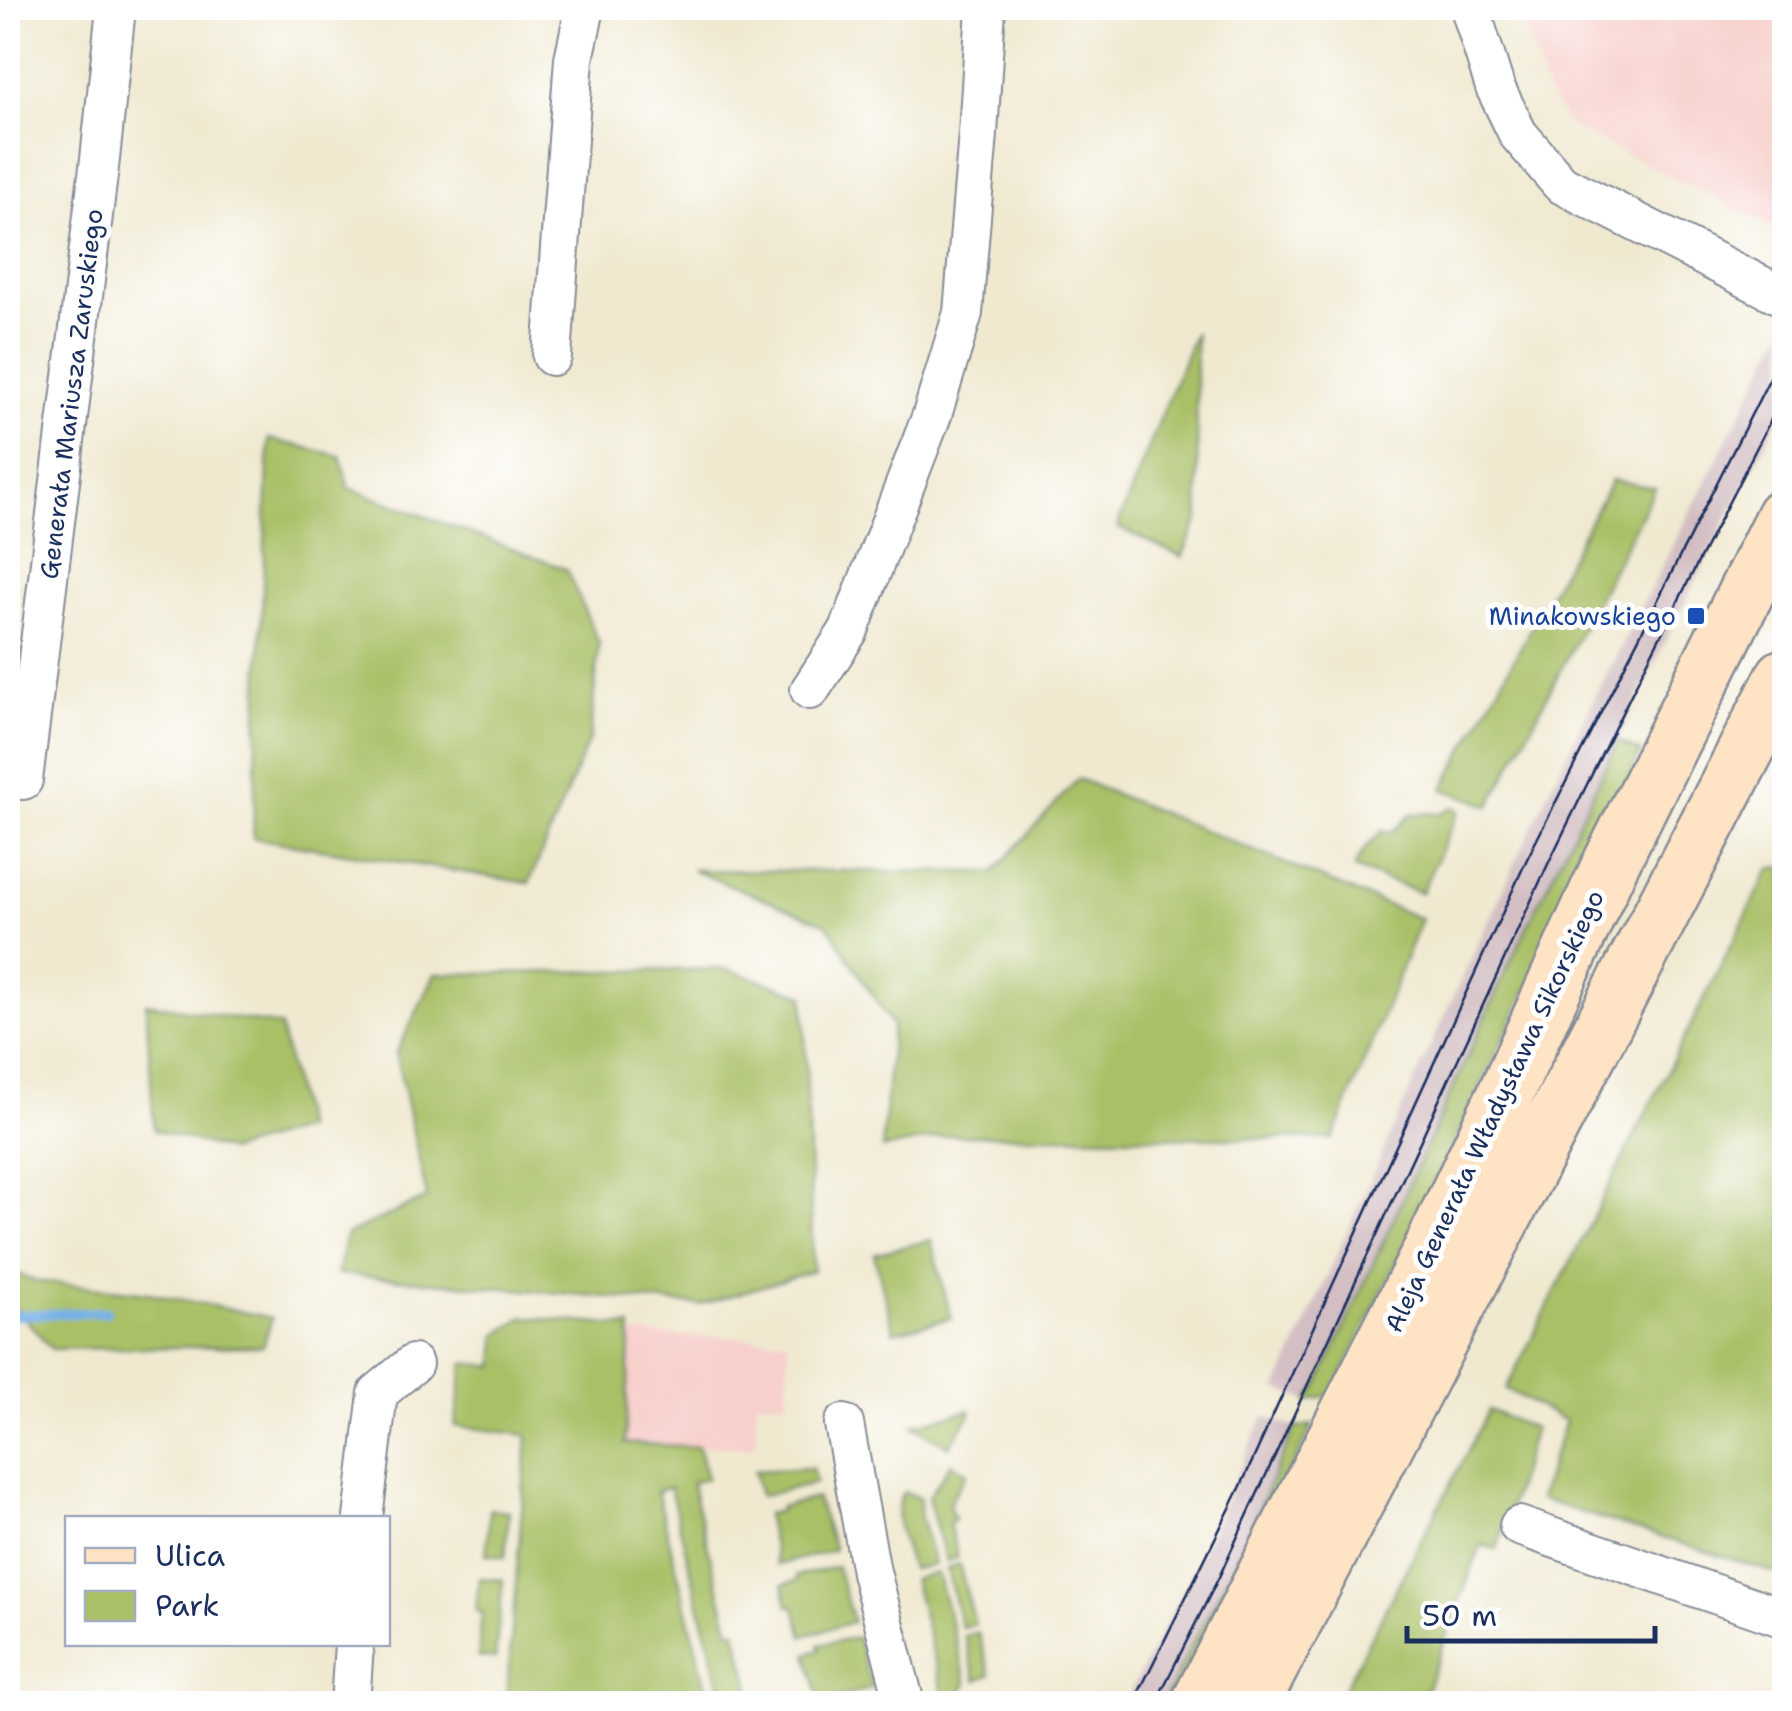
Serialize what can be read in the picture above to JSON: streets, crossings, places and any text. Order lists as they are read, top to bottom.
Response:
{
  "streets": {
    "main road": ["Aleja Generała Władysława Sikorskiego"],
    "street": ["Generała Mariusza Zaruskiego"]
  },
  "places": {
    "transit": ["Minakowskiego"]
  },
  "legend": ["Ulica", "Park"],
  "scale_bar": "50 m"
}
